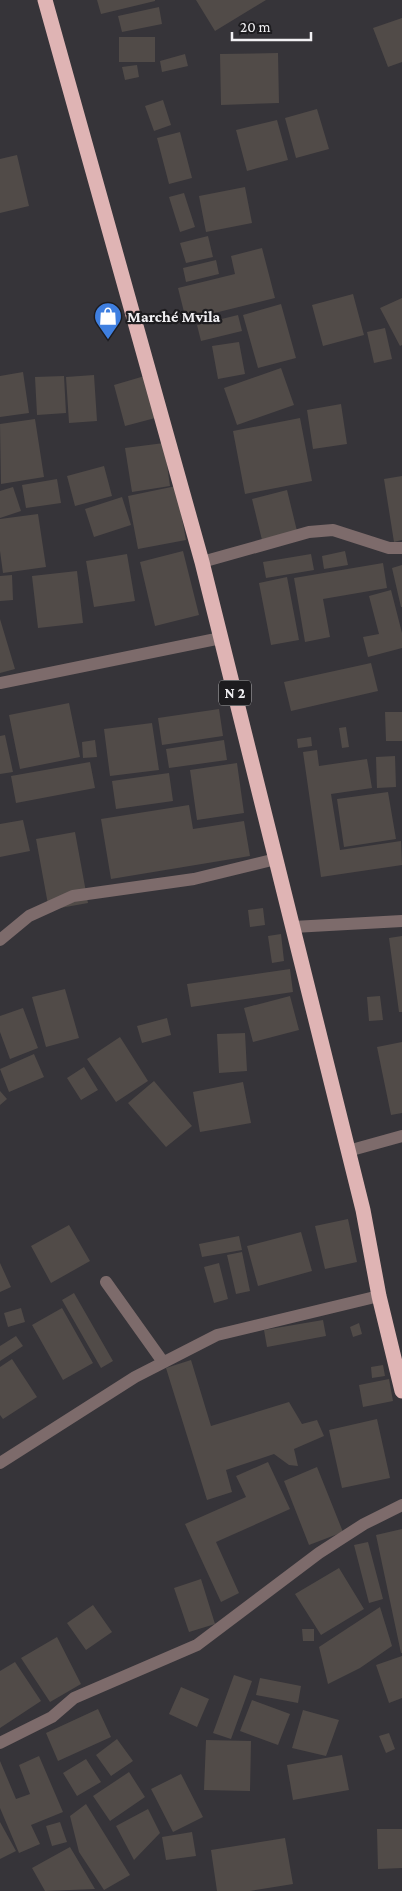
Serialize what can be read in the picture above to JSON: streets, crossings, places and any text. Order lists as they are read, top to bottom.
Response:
{
  "streets": {
    "highway": ["N 2"]
  },
  "places": {
    "shop": ["Marché Mvila"]
  },
  "scale_bar": "20 m"
}
